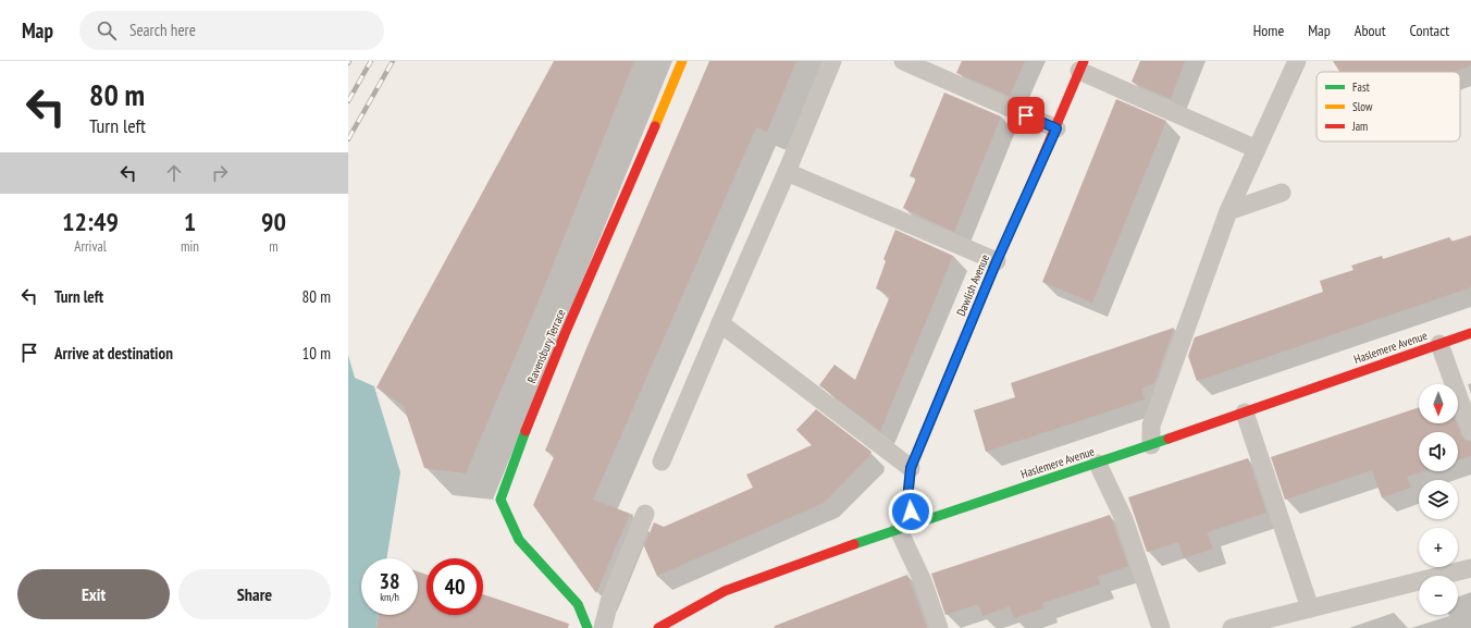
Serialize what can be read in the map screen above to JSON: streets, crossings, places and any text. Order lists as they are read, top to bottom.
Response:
{
  "streets": {
    "street": ["Dawlish Avenue", "Ravensbury Terrace", "Haslemere Avenue"]
  },
  "crossings": [
    ["Dawlish Avenue", "Haslemere Avenue"]
  ],
  "legend": ["Fast", "Slow", "Jam"],
  "north": "bottom",
  "page": {
    "header": "Map",
    "search": "Search here",
    "nav": [
      "Home",
      "Map",
      "About",
      "Contact"
    ],
    "turn": ["80 m", "Turn left"],
    "eta": [
      "12:49",
      "Arrival",
      "1",
      "min",
      "90",
      "m"
    ],
    "list": [
      {
        "name": "Turn left",
        "value": "80 m"
      },
      {
        "name": "Arrive at destination",
        "value": "10 m"
      }
    ],
    "map_buttons": ["+", "−"],
    "speed": "38 km/h",
    "limit": "40",
    "buttons": ["Exit", "Share"]
  }
}
